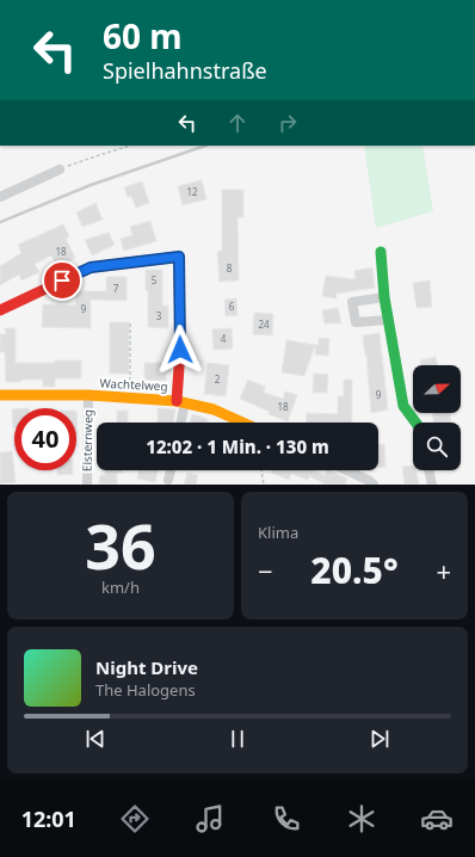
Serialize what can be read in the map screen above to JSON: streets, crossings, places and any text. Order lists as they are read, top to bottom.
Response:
{
  "streets": {
    "street": ["Wachtelweg", "Elsternweg"]
  },
  "crossings": [
    ["Wachtelweg", "Elsternweg"]
  ],
  "house_numbers": [
    "12",
    "18",
    "8",
    "5",
    "7",
    "6",
    "9",
    "3",
    "24",
    "4",
    "2",
    "9",
    "18"
  ],
  "north": "right",
  "page": {
    "turn": ["60 m", "Spielhahnstraße"],
    "limit": "40",
    "trip": "12:02 · 1 Min. · 130 m",
    "tile": [
      ["36", "km/h"],
      "Klima"
    ],
    "heat": ["−", "20.5°", "+"],
    "song": ["Night Drive", "The Halogens"],
    "tabs": "12:01"
  }
}
